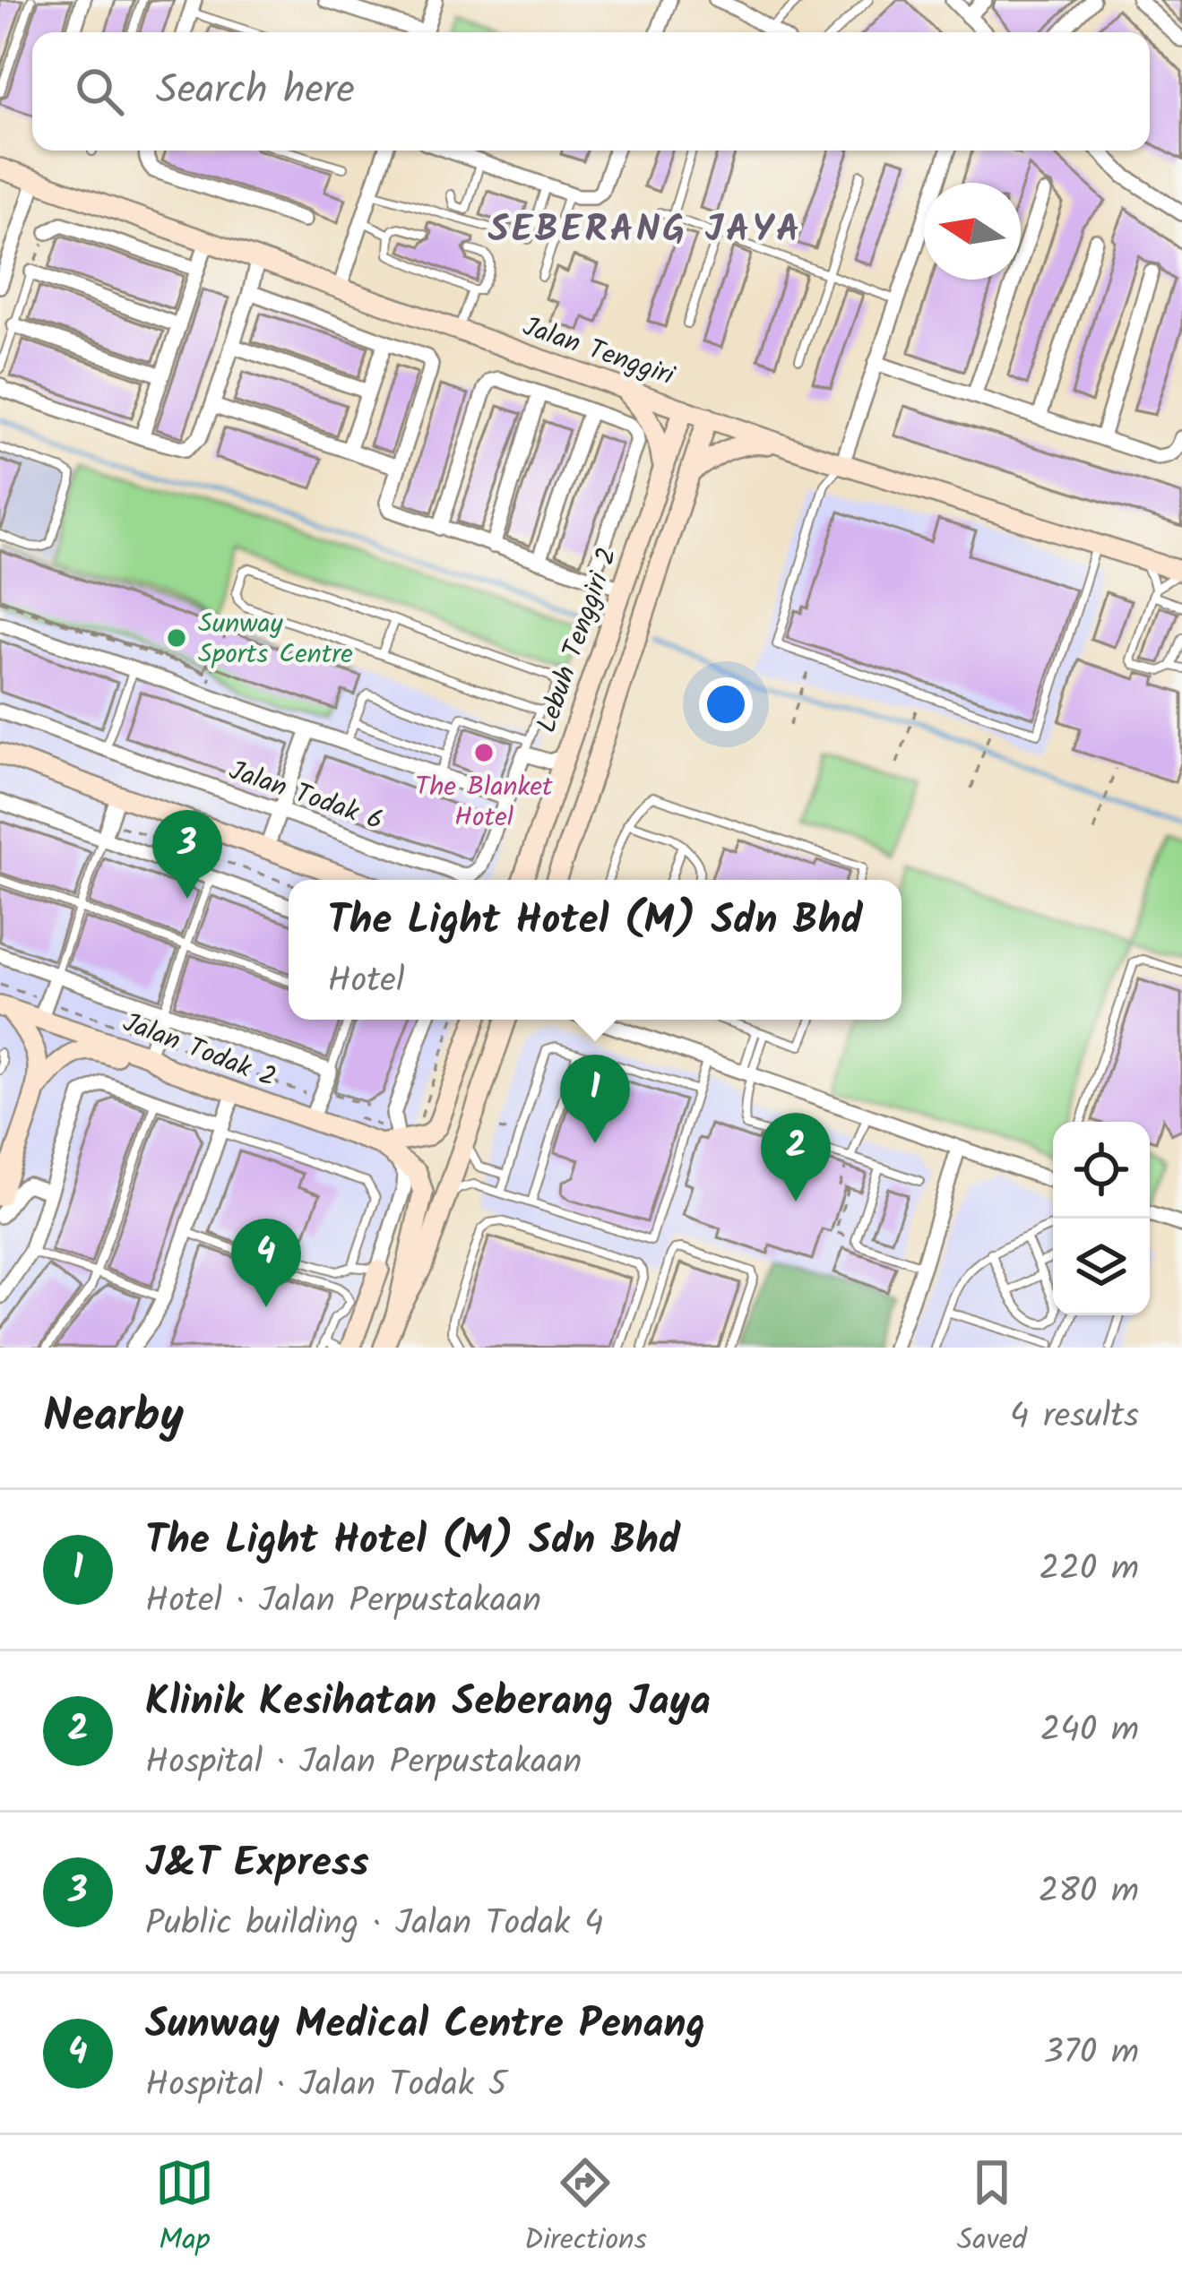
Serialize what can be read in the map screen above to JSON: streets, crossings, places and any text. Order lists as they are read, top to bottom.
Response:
{
  "streets": {
    "street": [
      "Jalan Tenggiri",
      "Lebuh Tenggiri 2",
      "Jalan Todak 6",
      "Jalan Todak 2"
    ]
  },
  "crossings": [
    ["Jalan Tenggiri", "Lebuh Tenggiri 2"]
  ],
  "districts": ["SEBERANG JAYA"],
  "places": ["Sunway Sports Centre", "The Blanket Hotel"],
  "north": "left",
  "page": {
    "search": "Search here",
    "pins": [
      "3",
      "1",
      "2",
      "4"
    ],
    "popup": ["The Light Hotel (M) Sdn Bhd", "Hotel"],
    "heading": ["Nearby", "4 results"],
    "list": [
      {
        "mark": "1",
        "name": "The Light Hotel (M) Sdn Bhd",
        "note": "Hotel · Jalan Perpustakaan",
        "value": "220 m"
      },
      {
        "mark": "2",
        "name": "Klinik Kesihatan Seberang Jaya",
        "note": "Hospital · Jalan Perpustakaan",
        "value": "240 m"
      },
      {
        "mark": "3",
        "name": "J&T Express",
        "note": "Public building · Jalan Todak 4",
        "value": "280 m"
      },
      {
        "mark": "4",
        "name": "Sunway Medical Centre Penang",
        "note": "Hospital · Jalan Todak 5",
        "value": "370 m"
      }
    ],
    "nav": ["Map", "Directions", "Saved"]
  }
}
